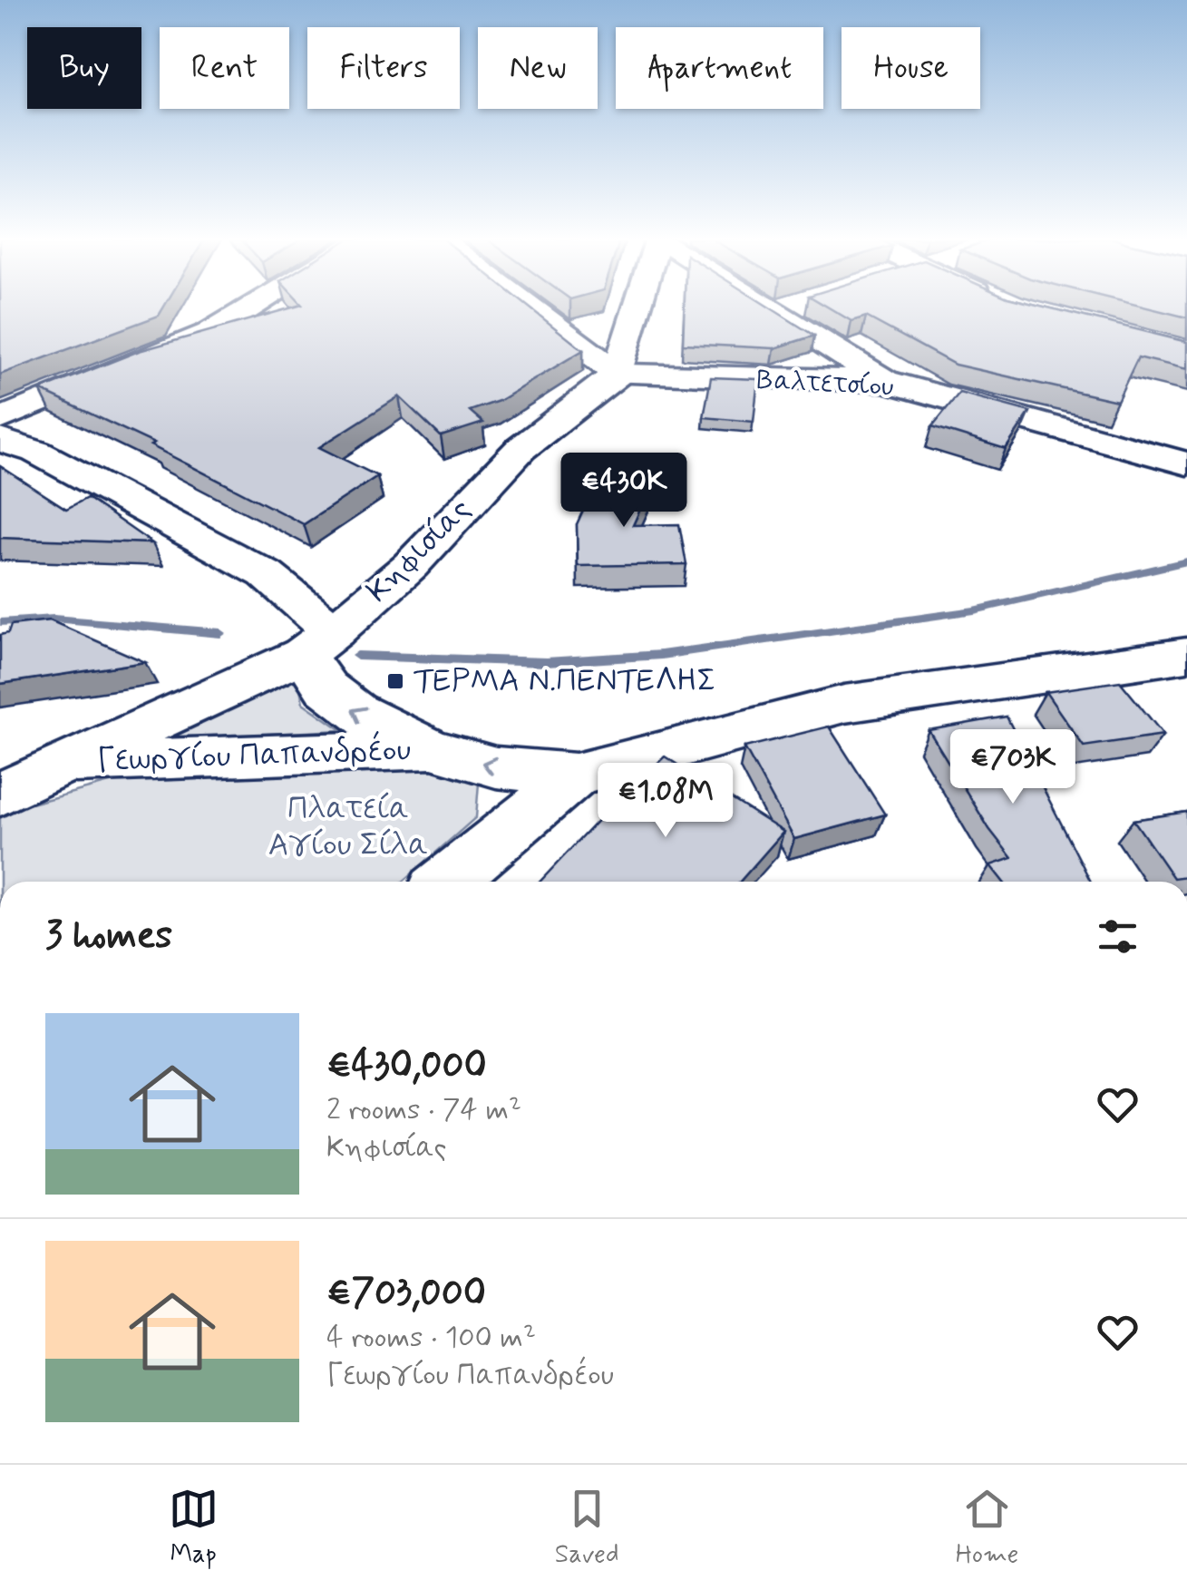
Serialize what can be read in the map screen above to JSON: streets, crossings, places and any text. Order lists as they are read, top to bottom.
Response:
{
  "streets": {
    "street": ["Βαλτετσίου", "Κηφισίας", "Γεωργίου Παπανδρέου"]
  },
  "crossings": [
    ["Βαλτετσίου", "Κηφισίας"],
    ["Κηφισίας", "Γεωργίου Παπανδρέου"]
  ],
  "parks": ["Πλατεία Αγίου Σίλα"],
  "places": {
    "transit": ["ΤΕΡΜΑ Ν.ΠΕΝΤΕΛΗΣ"]
  },
  "page": {
    "chip": [
      "Buy",
      "Rent",
      "Filters",
      "New",
      "Apartment",
      "House"
    ],
    "price": ["€430K", "€703K", "€1.08M"],
    "heading": "3 homes",
    "list": [
      {
        "name": "€430,000",
        "note": "2 rooms · 74 m² · Κηφισίας"
      },
      {
        "name": "€703,000",
        "note": "4 rooms · 100 m² · Γεωργίου Παπανδρέου"
      }
    ],
    "tabs": ["Map", "Saved", "Home"]
  }
}
